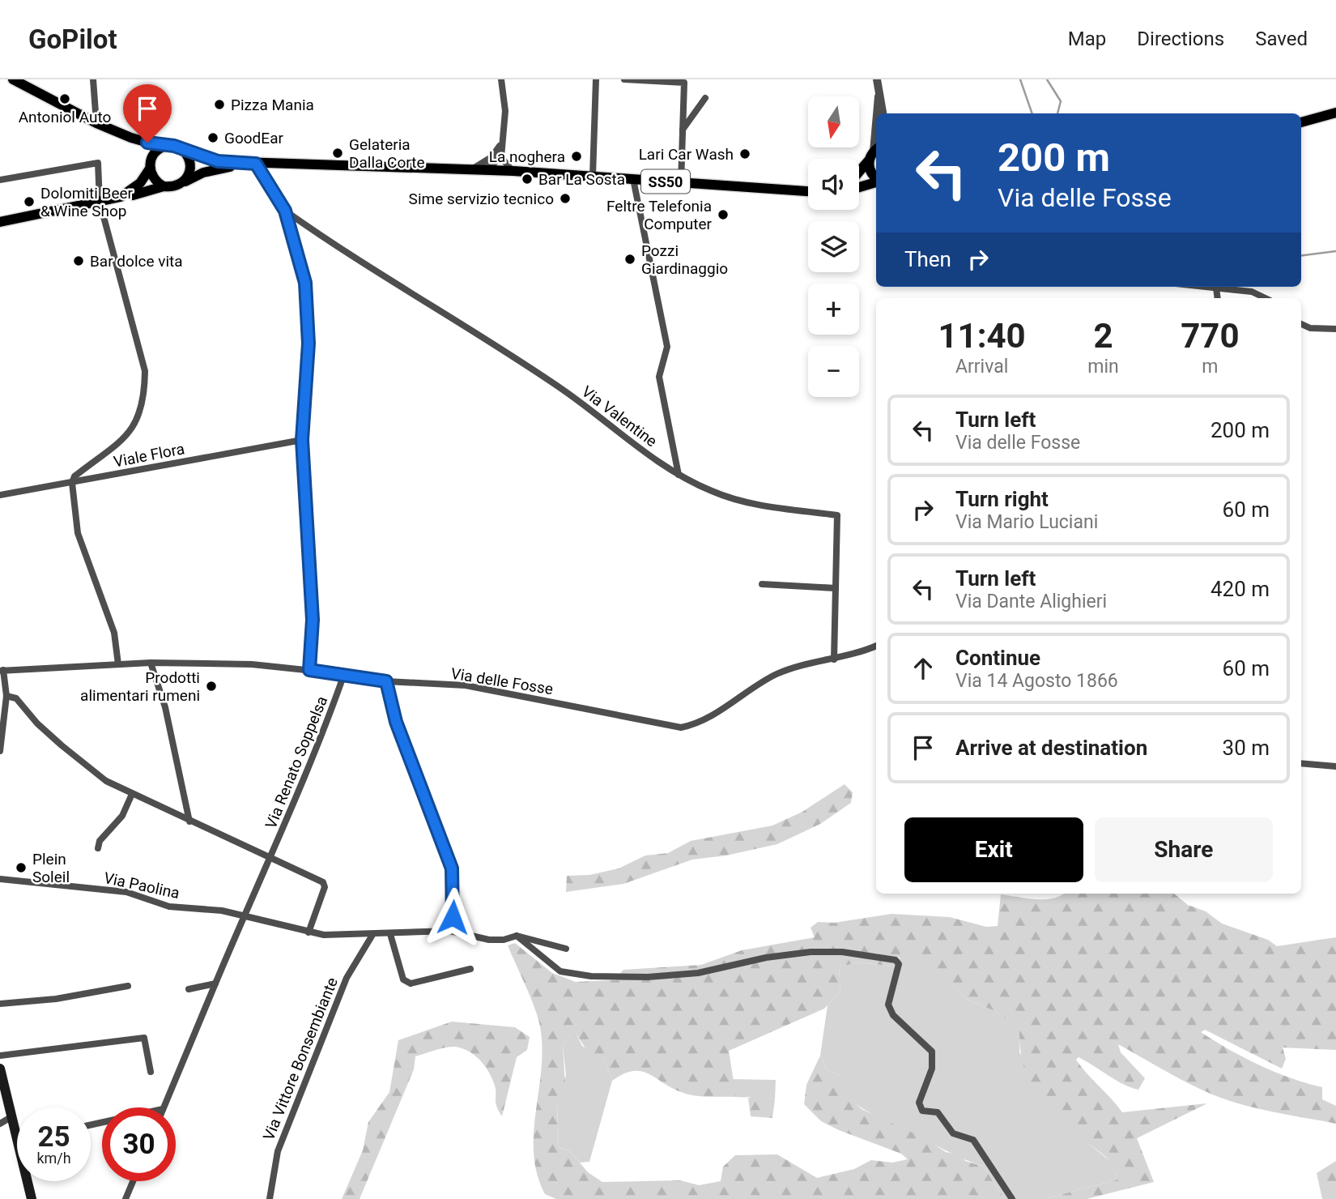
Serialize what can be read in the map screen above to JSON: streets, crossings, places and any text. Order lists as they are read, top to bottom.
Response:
{
  "streets": {
    "main road": ["SS50"],
    "street": [
      "Via Valentine",
      "Viale Flora",
      "Via delle Fosse",
      "Via Renato Soppelsa",
      "Via Paolina",
      "Via Vittore Bonsembiante"
    ]
  },
  "crossings": [
    ["Via Valentine", "Via delle Fosse"],
    ["Via delle Fosse", "Via Renato Soppelsa"],
    ["Via Renato Soppelsa", "Via Paolina"],
    ["Via Paolina", "Via Vittore Bonsembiante"]
  ],
  "places": [
    "Antoniol Auto",
    "Pizza Mania",
    "GoodEar",
    "Gelateria Dalla Corte",
    "Lari Car Wash",
    "La noghera",
    "Bar La Sosta",
    "Sime servizio tecnico",
    "Dolomiti Beer & Wine Shop",
    "Feltre Telefonia Computer",
    "Pozzi Giardinaggio",
    "Bar dolce vita",
    "Prodotti alimentari rumeni",
    "Plein Soleil"
  ],
  "north": "bottom",
  "page": {
    "header": "GoPilot",
    "nav": ["Map", "Directions", "Saved"],
    "map_buttons": ["+", "−"],
    "turn": ["200 m", "Via delle Fosse"],
    "then": "Then",
    "eta": [
      "11:40",
      "Arrival",
      "2",
      "min",
      "770",
      "m"
    ],
    "list": [
      {
        "name": "Turn left",
        "note": "Via delle Fosse",
        "value": "200 m"
      },
      {
        "name": "Turn right",
        "note": "Via Mario Luciani",
        "value": "60 m"
      },
      {
        "name": "Turn left",
        "note": "Via Dante Alighieri",
        "value": "420 m"
      },
      {
        "name": "Continue",
        "note": "Via 14 Agosto 1866",
        "value": "60 m"
      },
      {
        "name": "Arrive at destination",
        "value": "30 m"
      }
    ],
    "buttons": ["Exit", "Share"],
    "speed": "25 km/h",
    "limit": "30"
  }
}
